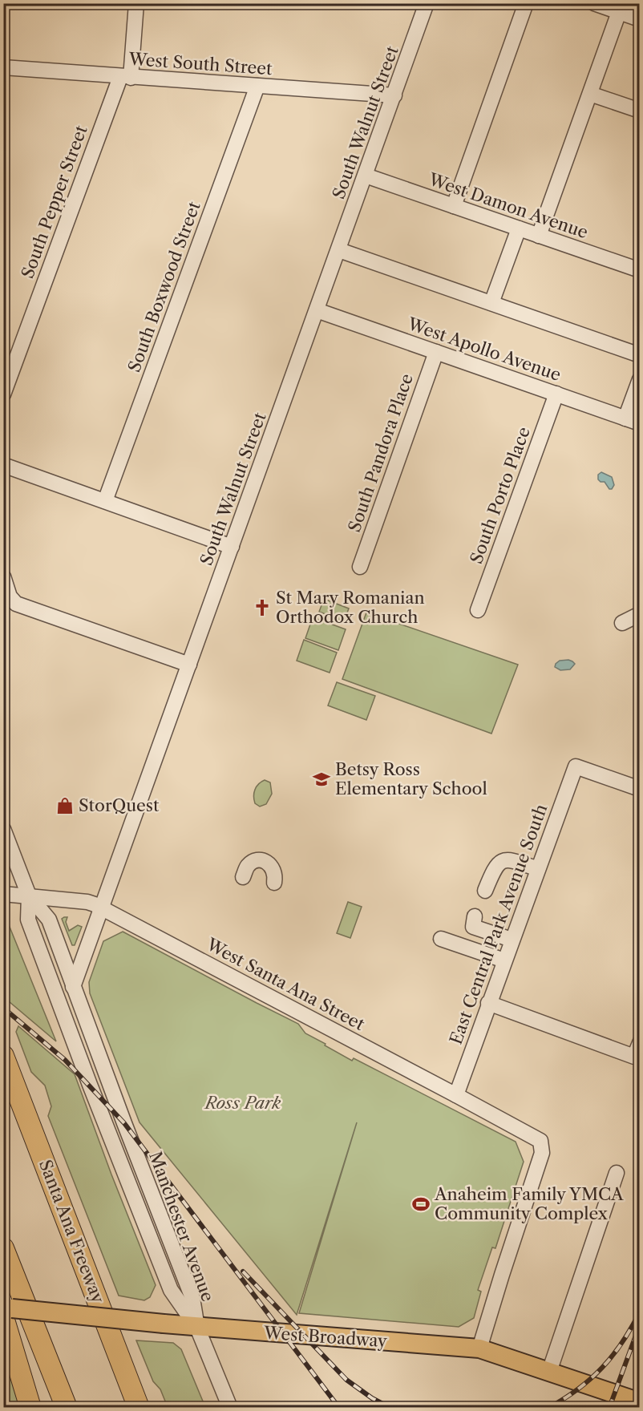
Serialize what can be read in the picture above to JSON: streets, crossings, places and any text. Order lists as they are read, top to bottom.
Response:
{
  "streets": {
    "highway": ["Santa Ana Freeway"],
    "main road": ["West Broadway"],
    "street": [
      "West South Street",
      "South Walnut Street",
      "South Pepper Street",
      "West Damon Avenue",
      "South Boxwood Street",
      "West Apollo Avenue",
      "South Pandora Place",
      "South Porto Place",
      "East Central Park Avenue South",
      "West Santa Ana Street",
      "Manchester Avenue"
    ]
  },
  "crossings": [
    ["West South Street", "South Walnut Street"],
    ["West South Street", "South Pepper Street"],
    ["West South Street", "South Boxwood Street"],
    ["South Walnut Street", "West Damon Avenue"],
    ["South Walnut Street", "West Apollo Avenue"],
    ["South Walnut Street", "West Santa Ana Street"],
    ["South Walnut Street", "Manchester Avenue"],
    ["West Apollo Avenue", "South Pandora Place"],
    ["West Apollo Avenue", "South Porto Place"],
    ["East Central Park Avenue South", "West Santa Ana Street"],
    ["West Santa Ana Street", "Manchester Avenue"],
    ["West Santa Ana Street", "West Broadway"],
    ["Manchester Avenue", "West Broadway"]
  ],
  "parks": ["Ross Park"],
  "places": {
    "church": ["St Mary Romanian Orthodox Church"],
    "school or university": ["Betsy Ross Elementary School"],
    "shop": ["StorQuest"],
    "sports": ["Anaheim Family YMCA Community Complex"]
  }
}
